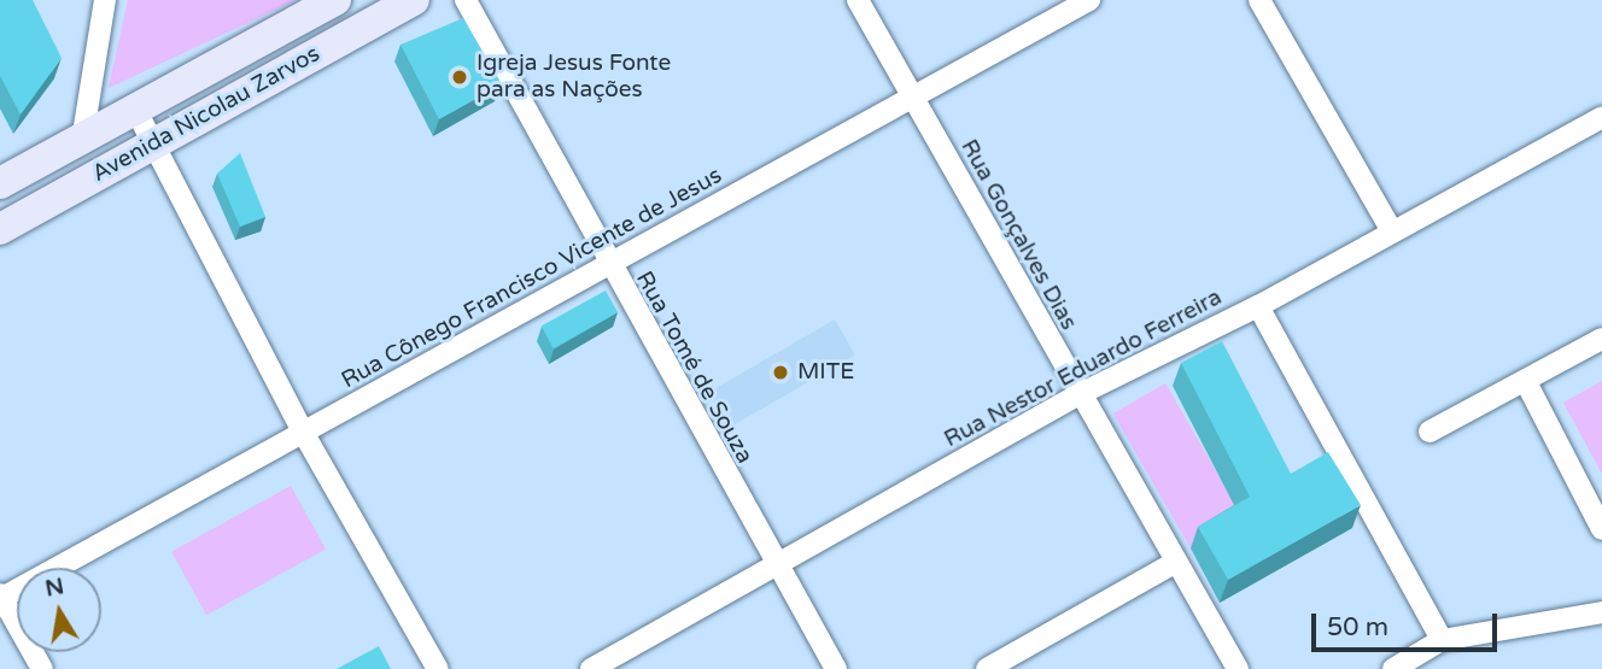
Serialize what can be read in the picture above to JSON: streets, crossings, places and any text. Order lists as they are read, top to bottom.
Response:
{
  "streets": {
    "main road": ["Avenida Nicolau Zarvos"],
    "street": [
      "Rua Gonçalves Dias",
      "Rua Cônego Francisco Vicente de Jesus",
      "Rua Tomé de Souza",
      "Rua Nestor Eduardo Ferreira"
    ]
  },
  "crossings": [
    ["Rua Gonçalves Dias", "Rua Cônego Francisco Vicente de Jesus"],
    ["Rua Gonçalves Dias", "Rua Nestor Eduardo Ferreira"],
    ["Rua Cônego Francisco Vicente de Jesus", "Rua Tomé de Souza"],
    ["Rua Tomé de Souza", "Rua Nestor Eduardo Ferreira"]
  ],
  "places": ["Igreja Jesus Fonte para as Nações", "MITE"],
  "scale_bar": "50 m",
  "north": "top"
}
